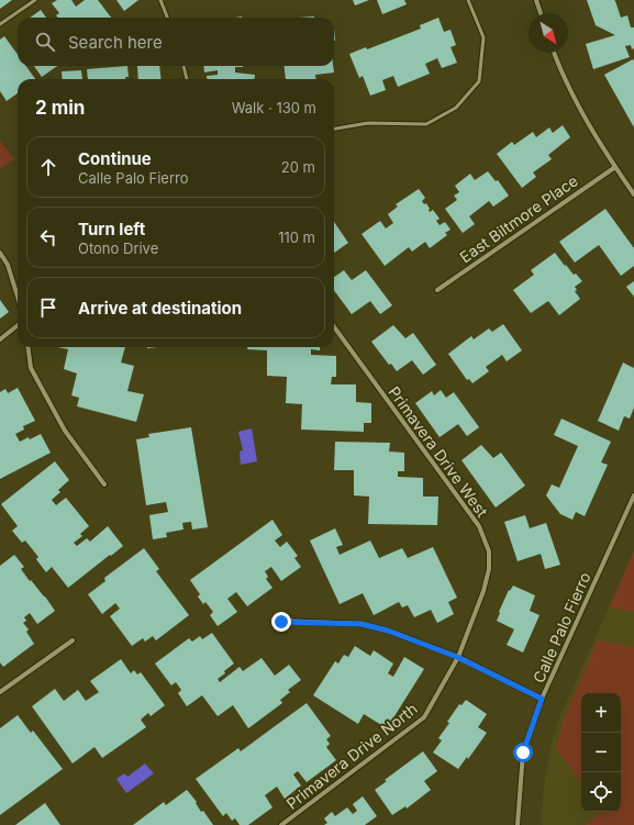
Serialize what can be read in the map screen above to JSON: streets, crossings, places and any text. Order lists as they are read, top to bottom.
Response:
{
  "streets": {
    "street": [
      "East Biltmore Place",
      "Primavera Drive West",
      "Calle Palo Fierro",
      "Primavera Drive North"
    ]
  },
  "crossings": [
    ["Primavera Drive West", "Primavera Drive North"]
  ],
  "north": "bottom right",
  "page": {
    "search": "Search here",
    "heading": ["2 min", "Walk · 130 m"],
    "list": [
      ["Continue", "Calle Palo Fierro", "20 m"],
      ["Turn left", "Otono Drive", "110 m"],
      "Arrive at destination"
    ],
    "map_buttons": ["+", "−"]
  }
}
